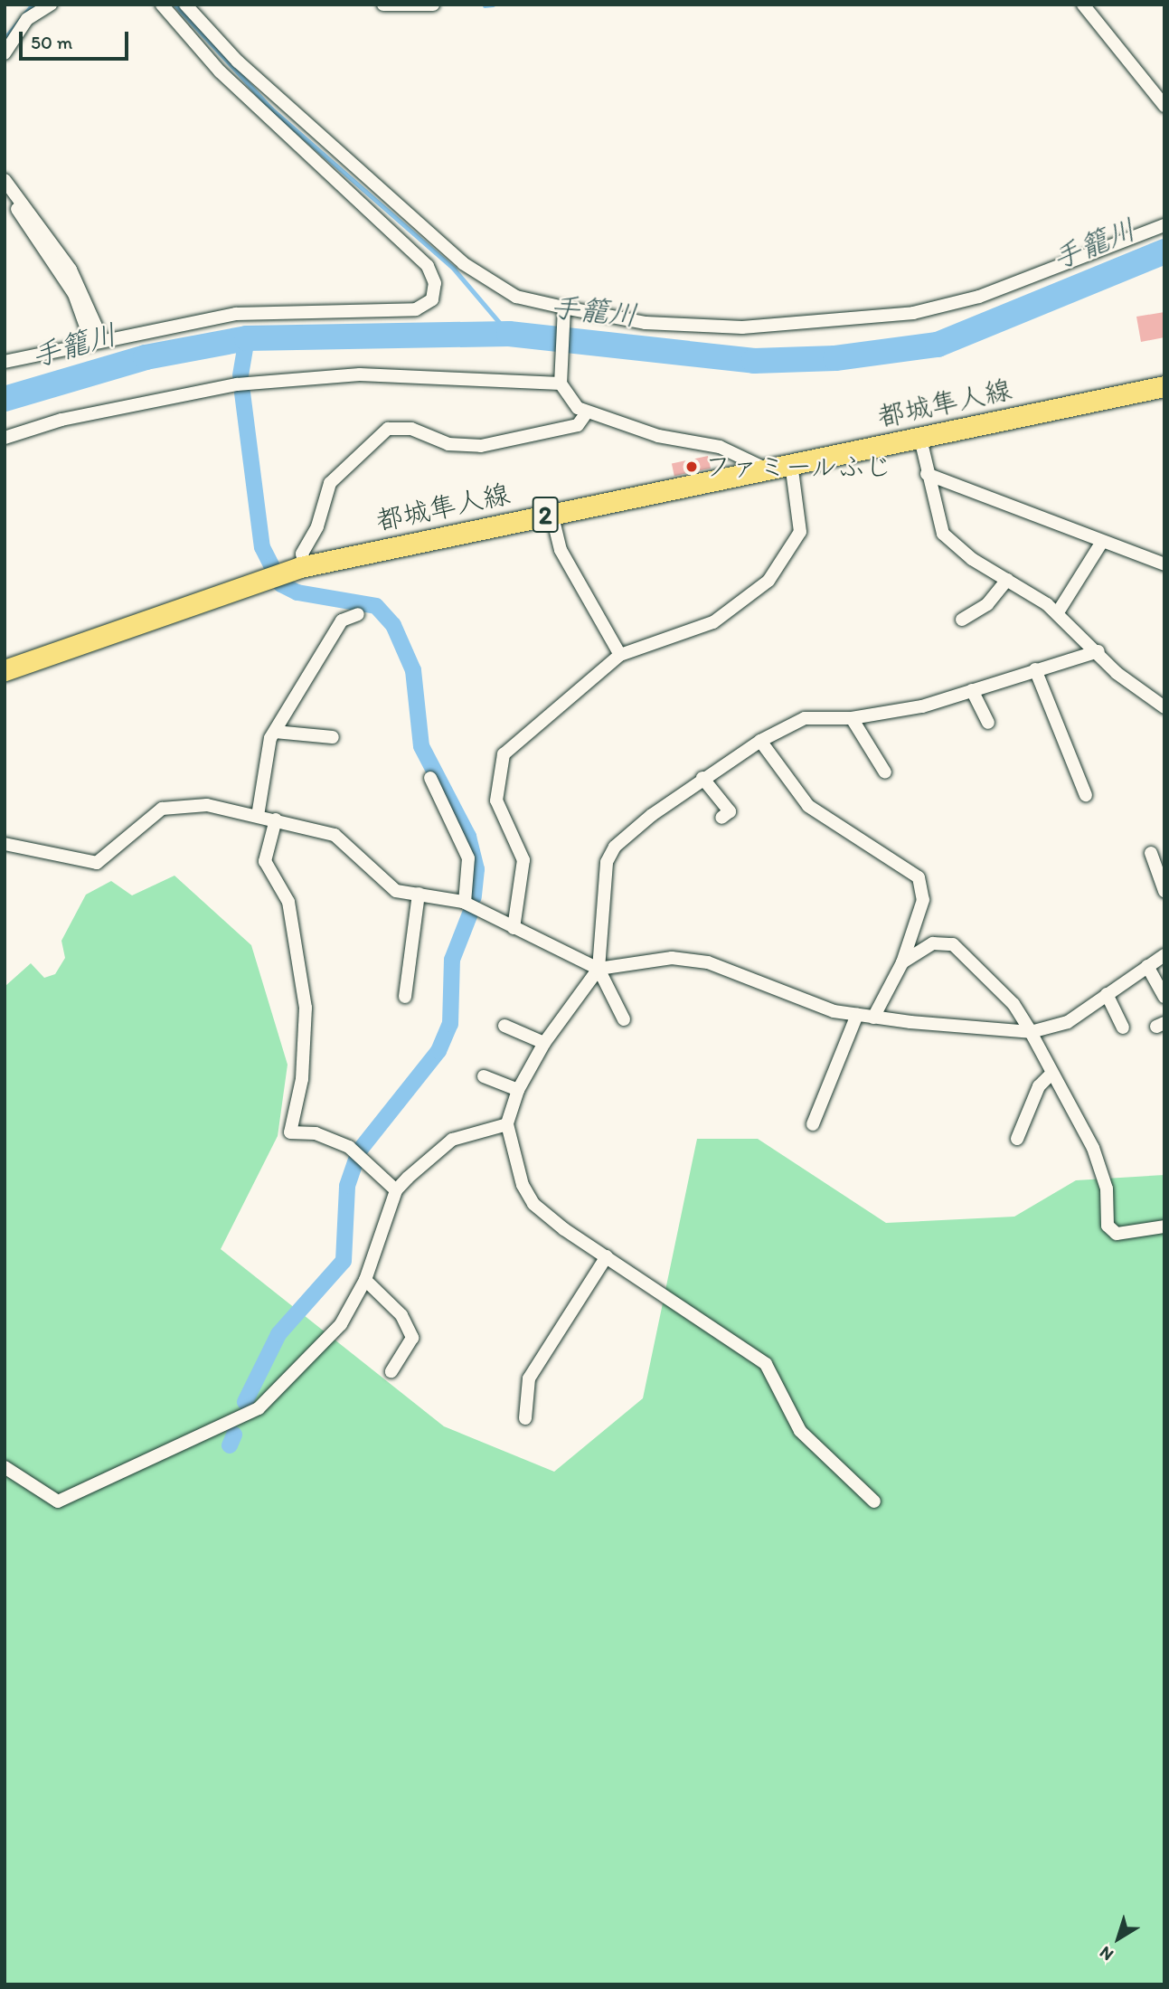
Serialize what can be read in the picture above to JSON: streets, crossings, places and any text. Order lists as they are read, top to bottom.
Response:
{
  "streets": {
    "main road": ["都城隼人線", "2"]
  },
  "water": ["手籠川"],
  "places": ["ファミールふじ"],
  "scale_bar": "50 m",
  "north": "bottom left"
}
